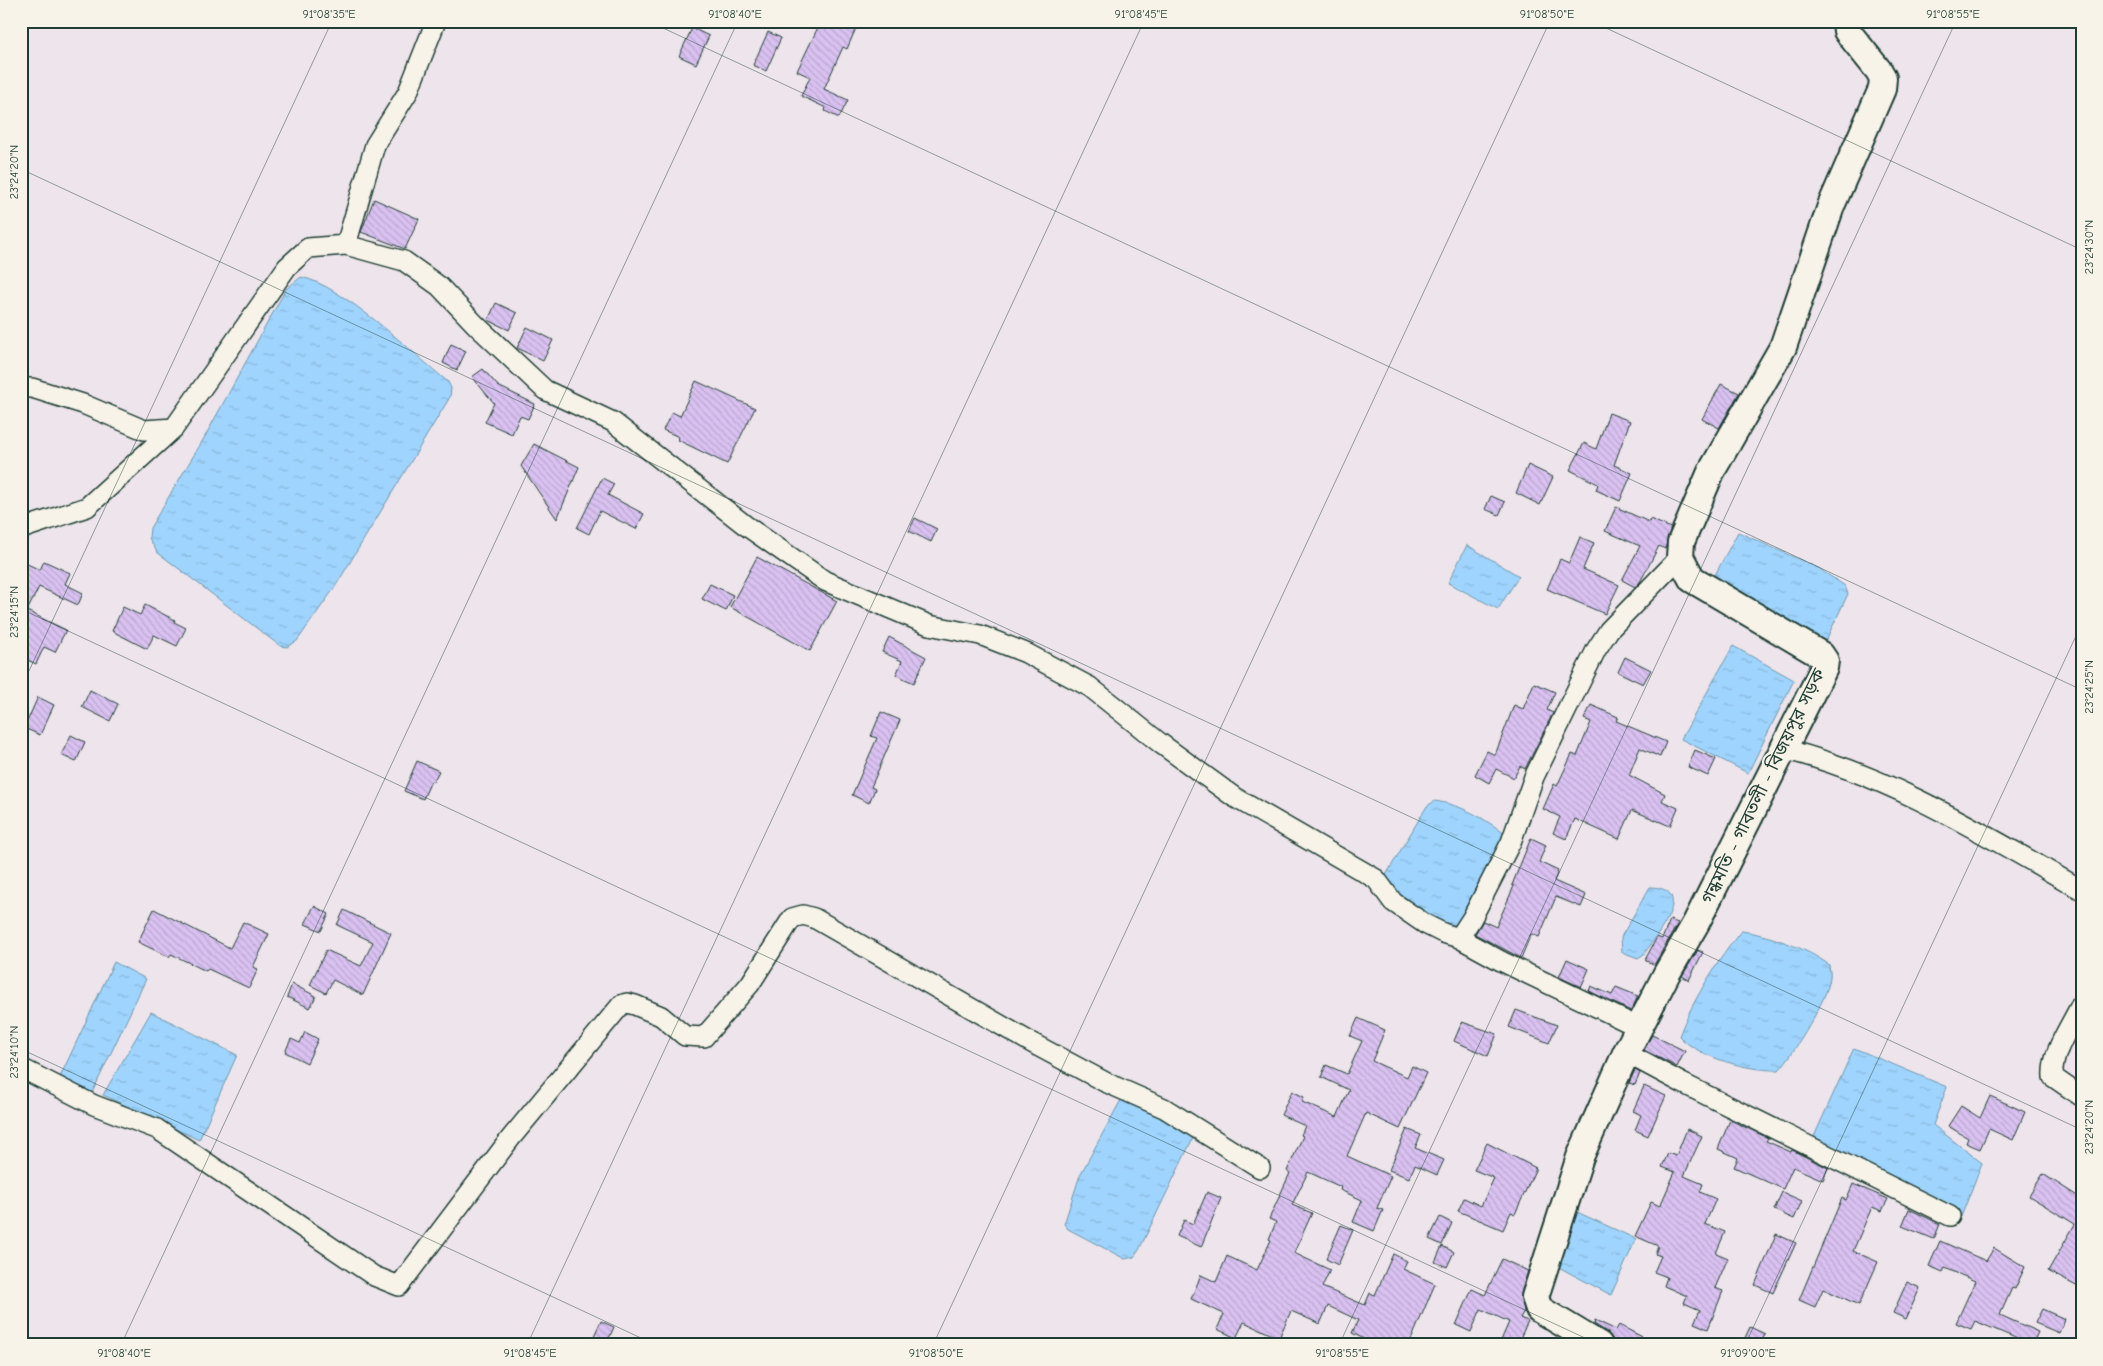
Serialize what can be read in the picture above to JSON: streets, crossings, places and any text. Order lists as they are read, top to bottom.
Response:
{
  "streets": {
    "main road": ["গন্ধমতি - গাবতলী - বিজয়পুর সড়ক"]
  },
  "coordinates": [
    "91°08'35\"E",
    "91°08'40\"E",
    "91°08'45\"E",
    "91°08'50\"E",
    "91°08'55\"E",
    "23°24'20\"N",
    "23°24'30\"N",
    "23°24'15\"N",
    "23°24'25\"N",
    "23°24'10\"N",
    "91°09'00\"E"
  ]
}
